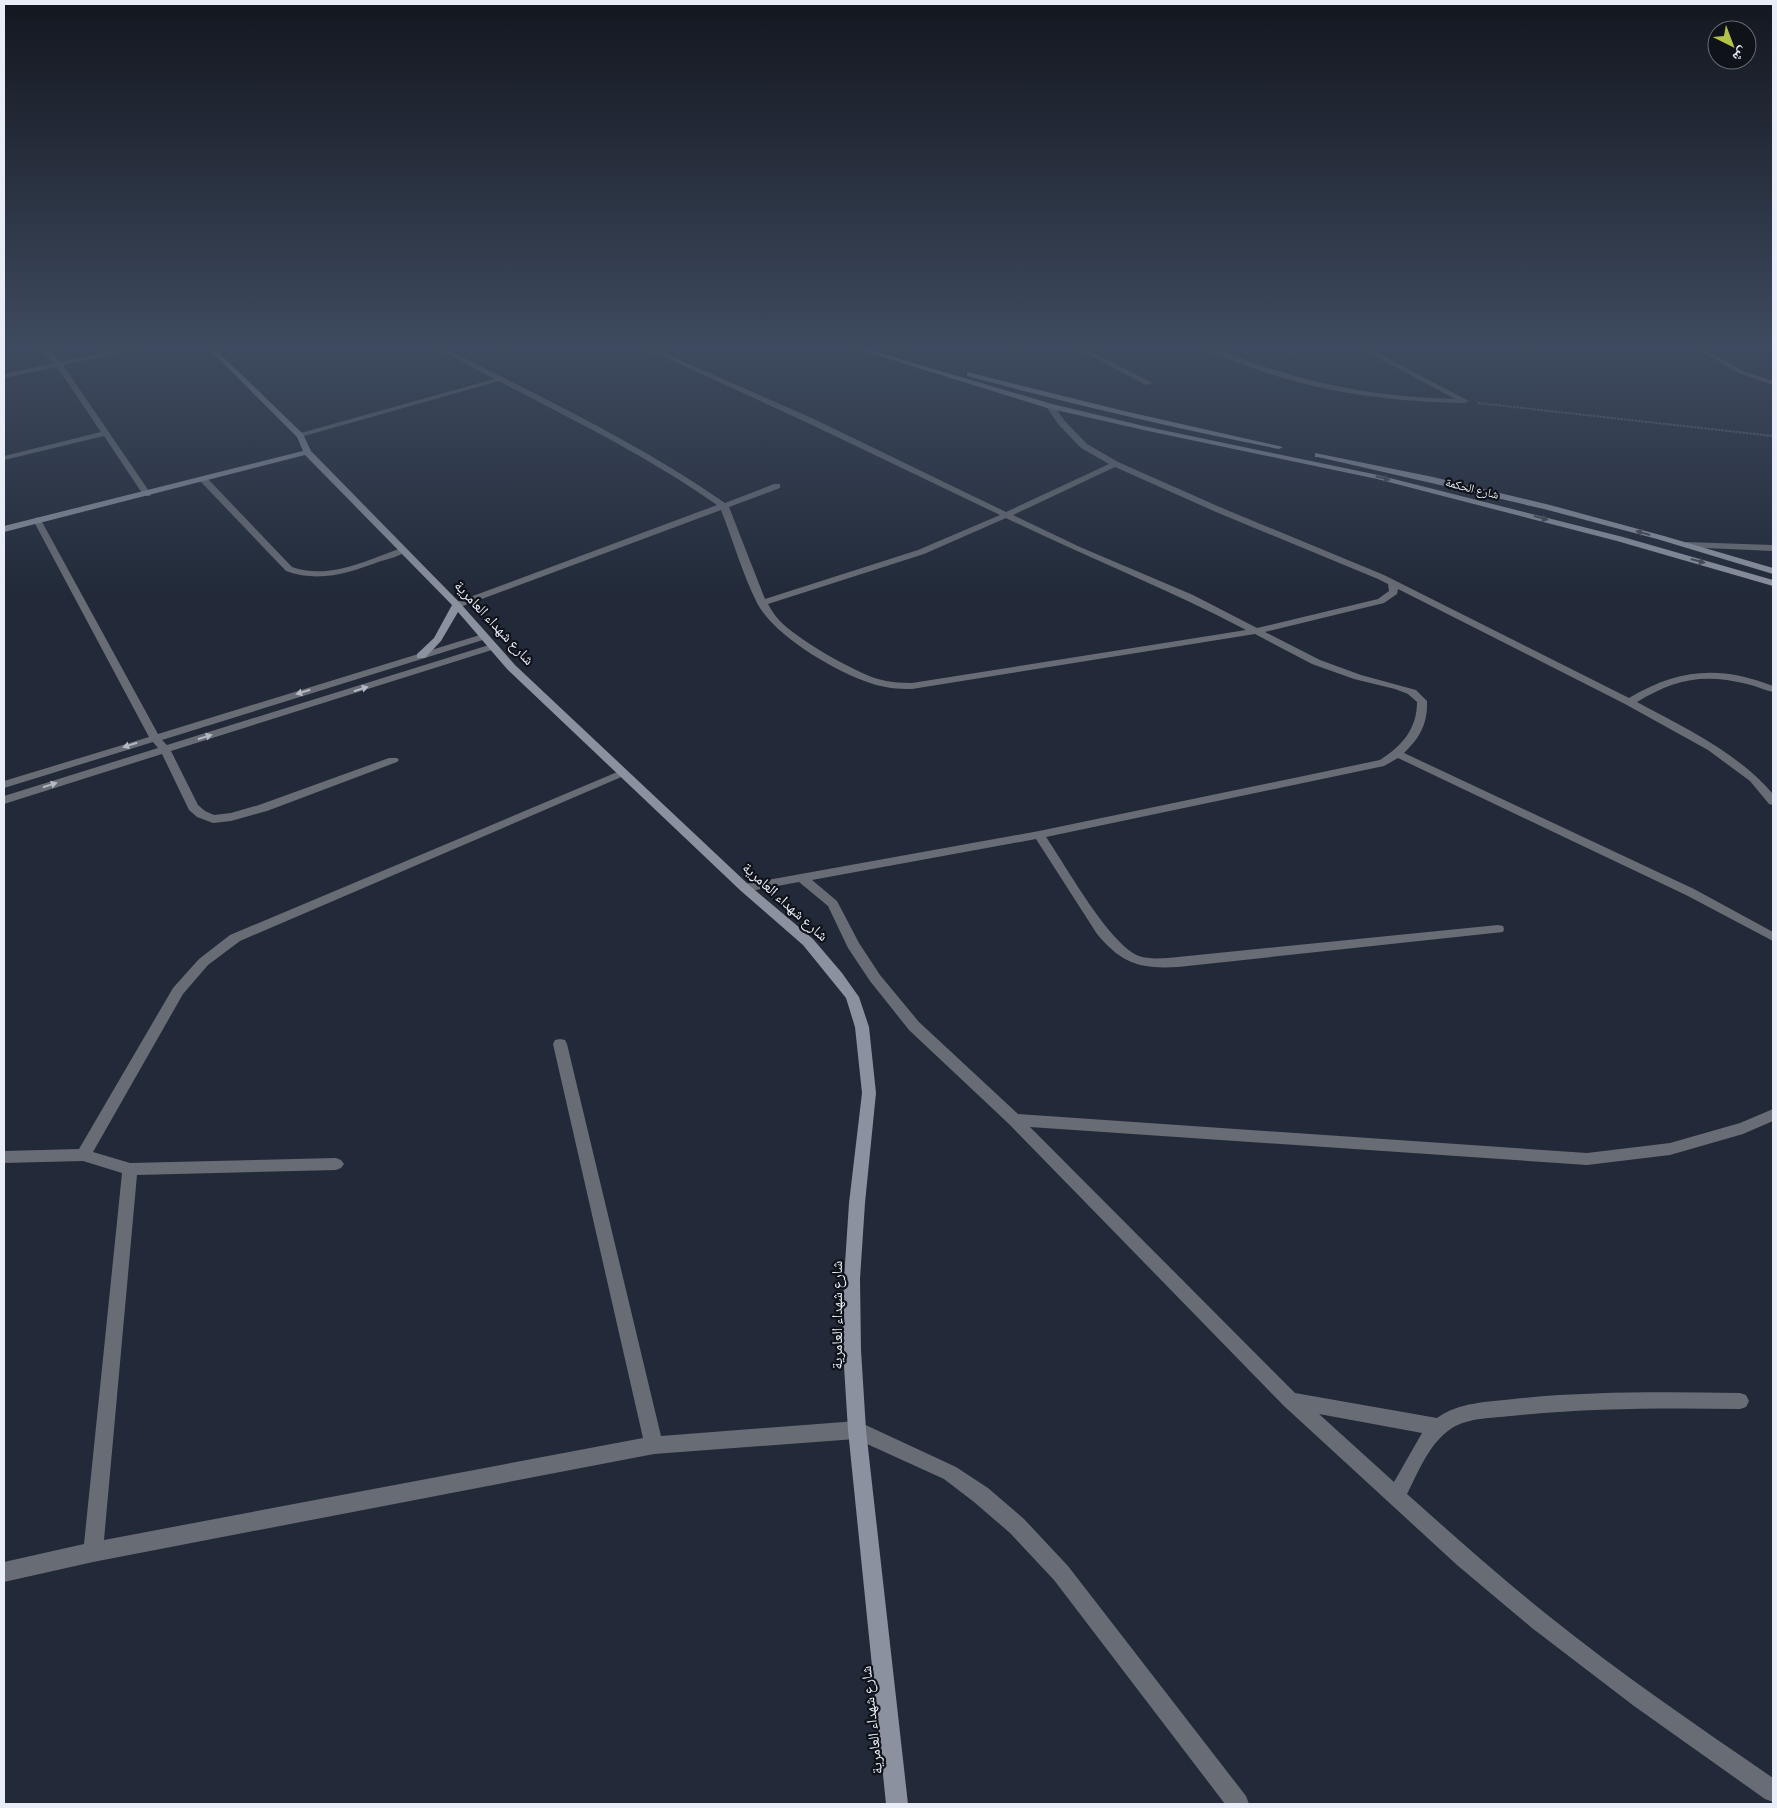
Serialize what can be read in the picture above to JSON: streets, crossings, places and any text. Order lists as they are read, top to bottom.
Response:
{
  "streets": {
    "street": ["شارع الحكمة", "شارع شهداء العامرية"]
  },
  "north": "bottom right"
}
